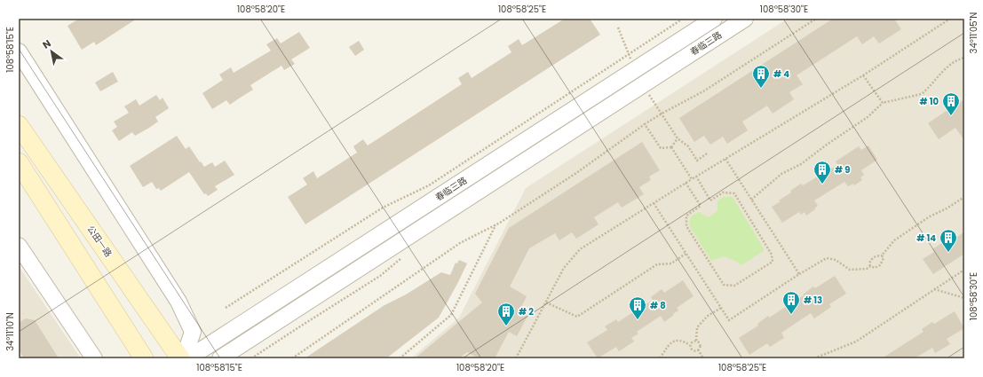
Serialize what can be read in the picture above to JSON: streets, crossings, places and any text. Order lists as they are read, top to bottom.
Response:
{
  "streets": {
    "main road": ["公田一路"],
    "street": ["春临三路"]
  },
  "places": {
    "building": [
      "# 4",
      "# 10",
      "# 9",
      "# 14",
      "# 13",
      "# 8",
      "# 2"
    ]
  },
  "north": "top left",
  "coordinates": [
    "108°58'20\"E",
    "108°58'25\"E",
    "108°58'30\"E",
    "34°11'05\"N",
    "108°58'15\"E",
    "34°11'10\"N"
  ]
}
